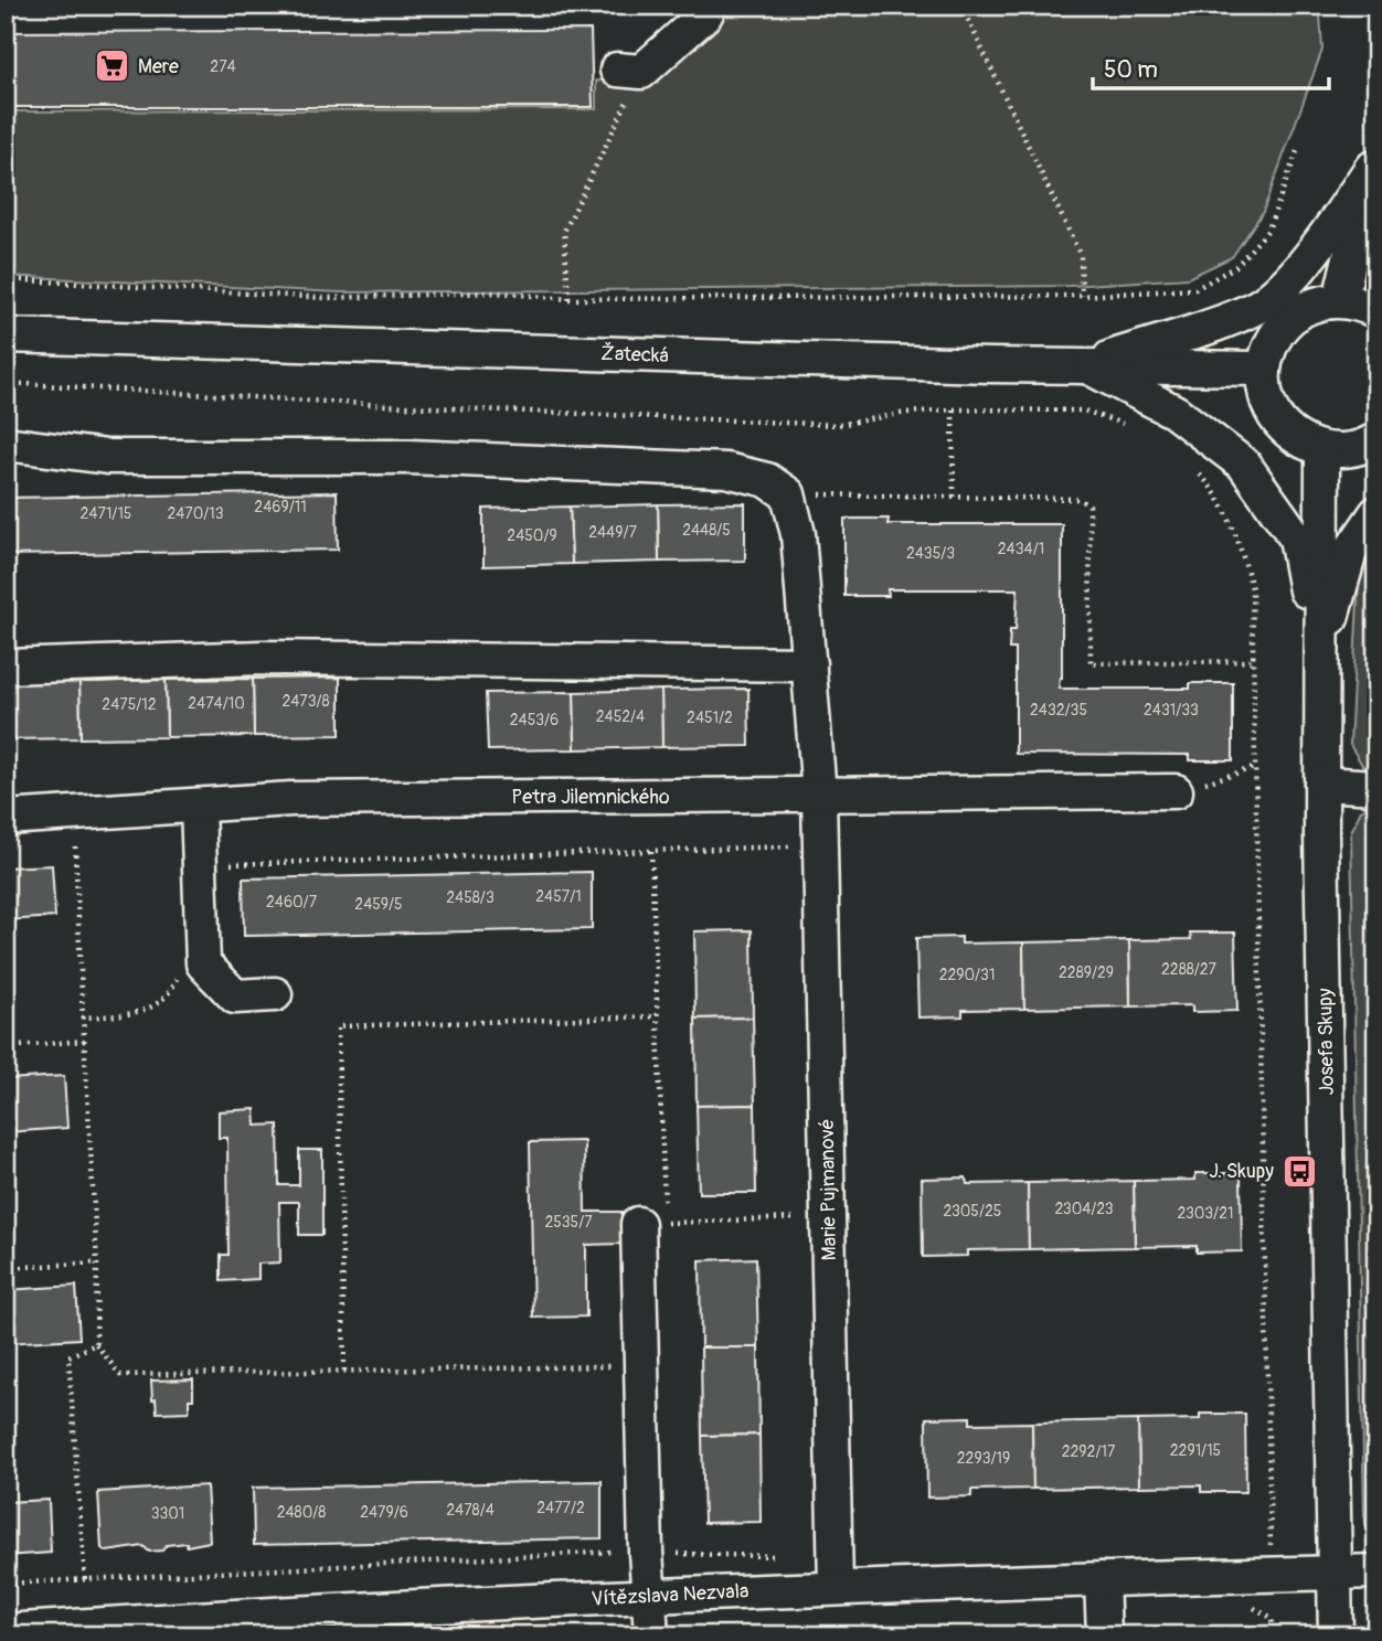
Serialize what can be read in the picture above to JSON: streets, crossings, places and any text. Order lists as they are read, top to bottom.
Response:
{
  "streets": {
    "street": [
      "Žatecká",
      "Petra Jilemnického",
      "Josefa Skupy",
      "Marie Pujmanové",
      "Vítězslava Nezvala"
    ]
  },
  "crossings": [
    ["Petra Jilemnického", "Marie Pujmanové"],
    ["Josefa Skupy", "Vítězslava Nezvala"],
    ["Marie Pujmanové", "Vítězslava Nezvala"]
  ],
  "places": {
    "supermarket": ["Mere"],
    "bus stop": ["J. Skupy"]
  },
  "house_numbers": [
    "274",
    "2469/11",
    "2471/15",
    "2470/13",
    "2448/5",
    "2449/7",
    "2450/9",
    "2434/1",
    "2435/3",
    "2473/8",
    "2474/10",
    "2475/12",
    "2432/35",
    "2431/33",
    "2452/4",
    "2451/2",
    "2453/6",
    "2457/1",
    "2458/3",
    "2460/7",
    "2459/5",
    "2288/27",
    "2289/29",
    "2290/31",
    "2304/23",
    "2305/25",
    "2303/21",
    "2535/7",
    "2291/15",
    "2292/17",
    "2293/19",
    "2477/2",
    "2478/4",
    "2480/8",
    "2479/6",
    "3301"
  ],
  "scale_bar": "50 m"
}
